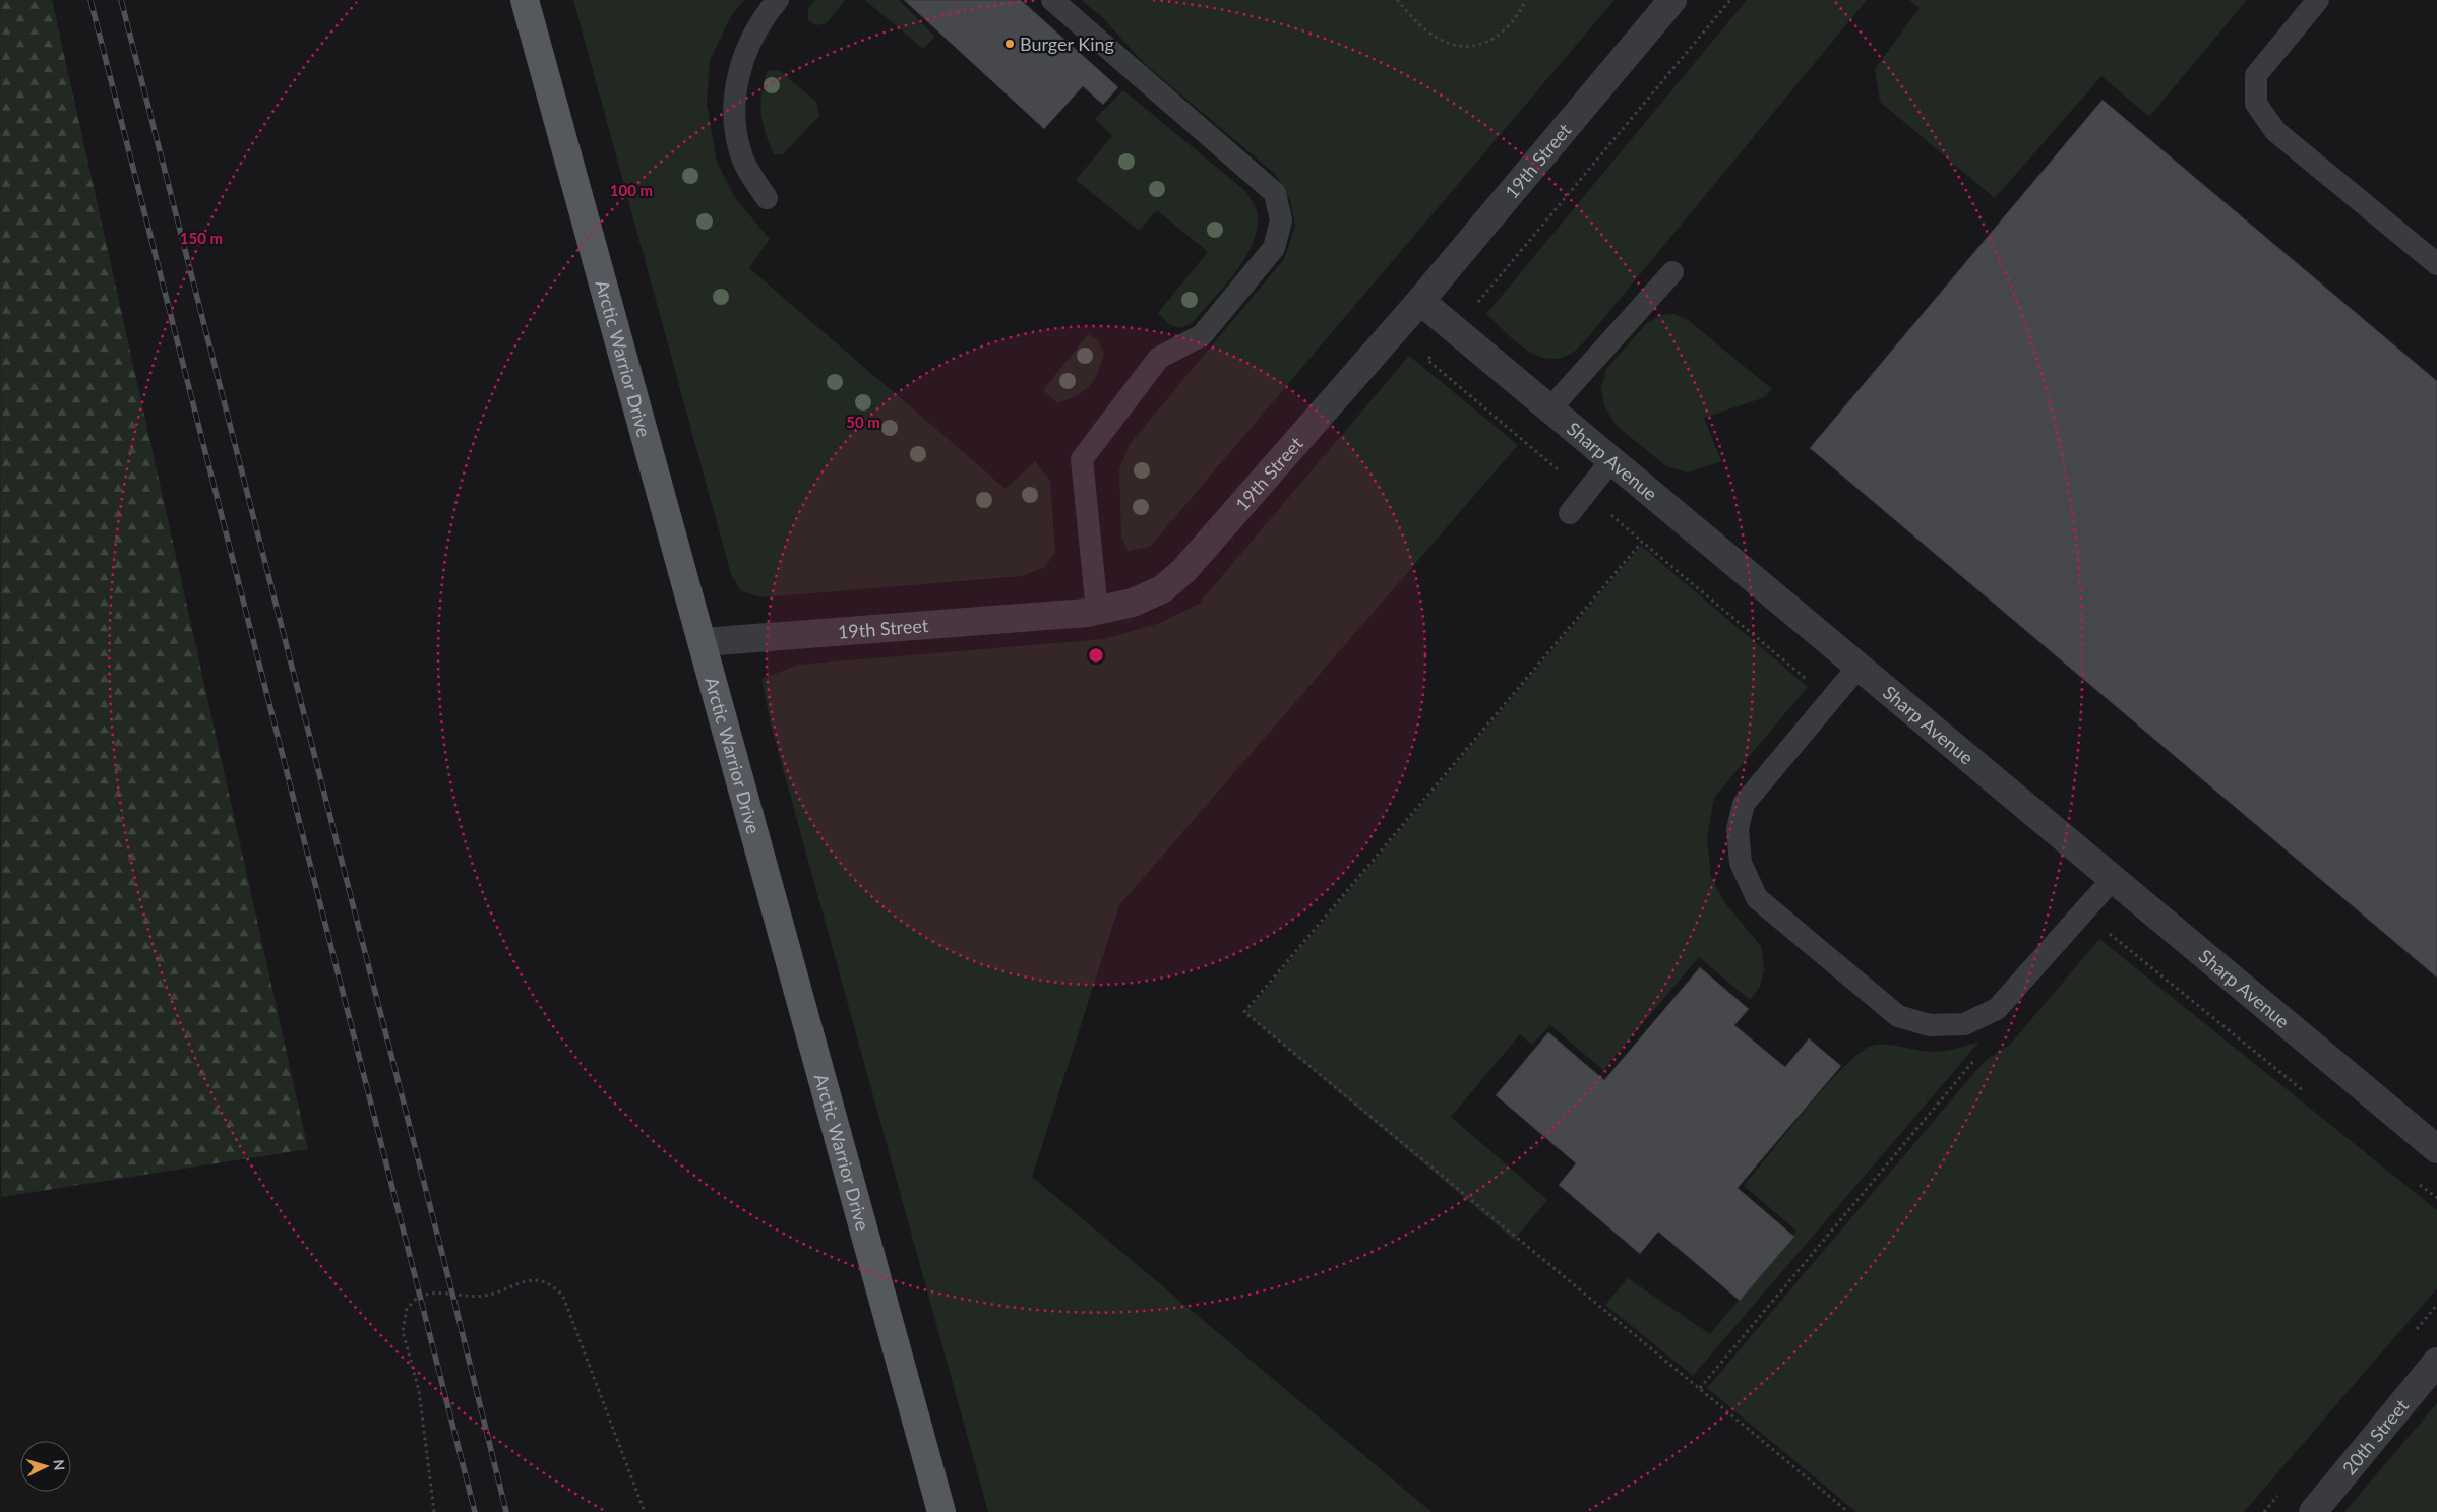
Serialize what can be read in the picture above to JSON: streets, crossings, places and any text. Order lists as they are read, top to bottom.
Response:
{
  "streets": {
    "main road": ["Arctic Warrior Drive"],
    "street": ["19th Street", "Sharp Avenue", "20th Street"]
  },
  "crossings": [
    ["19th Street", "Arctic Warrior Drive"],
    ["19th Street", "Sharp Avenue"]
  ],
  "places": ["Burger King"],
  "north": "right",
  "rings": ["100 m", "150 m", "50 m"]
}
